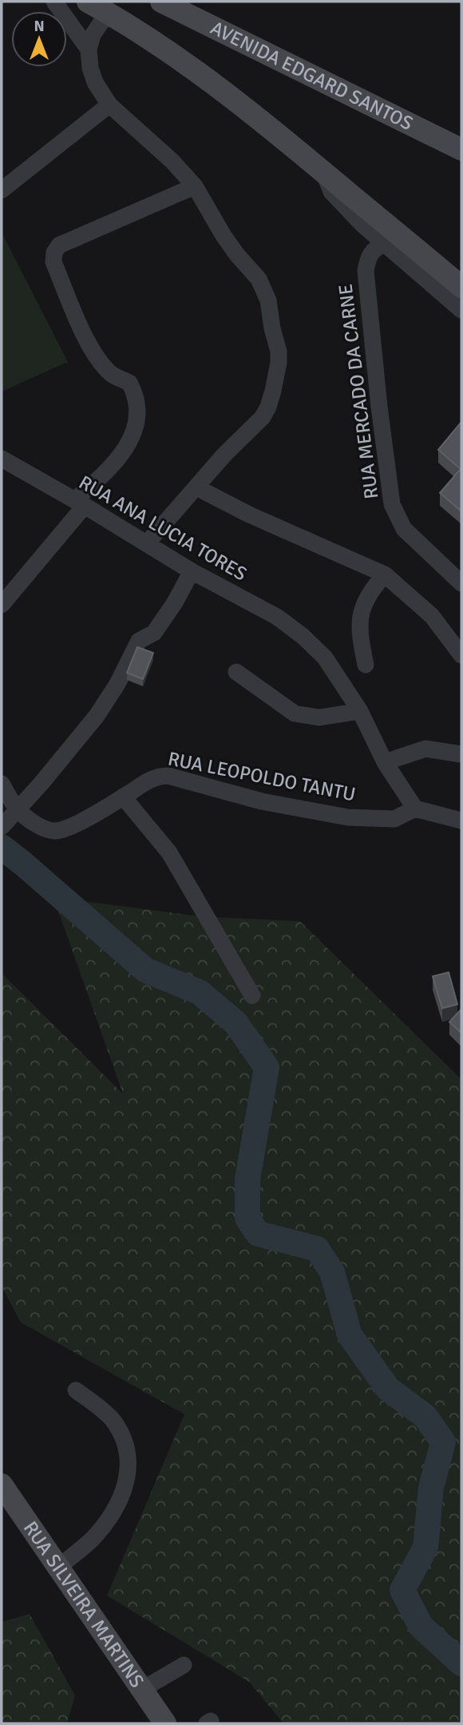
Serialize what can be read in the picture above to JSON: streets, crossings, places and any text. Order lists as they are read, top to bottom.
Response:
{
  "streets": {
    "main road": ["AVENIDA EDGARD SANTOS", "RUA SILVEIRA MARTINS"],
    "street": ["RUA MERCADO DA CARNE", "RUA ANA LUCIA TORES", "RUA LEOPOLDO TANTU"]
  },
  "crossings": [
    ["RUA ANA LUCIA TORES", "RUA LEOPOLDO TANTU"]
  ],
  "north": "top"
}
